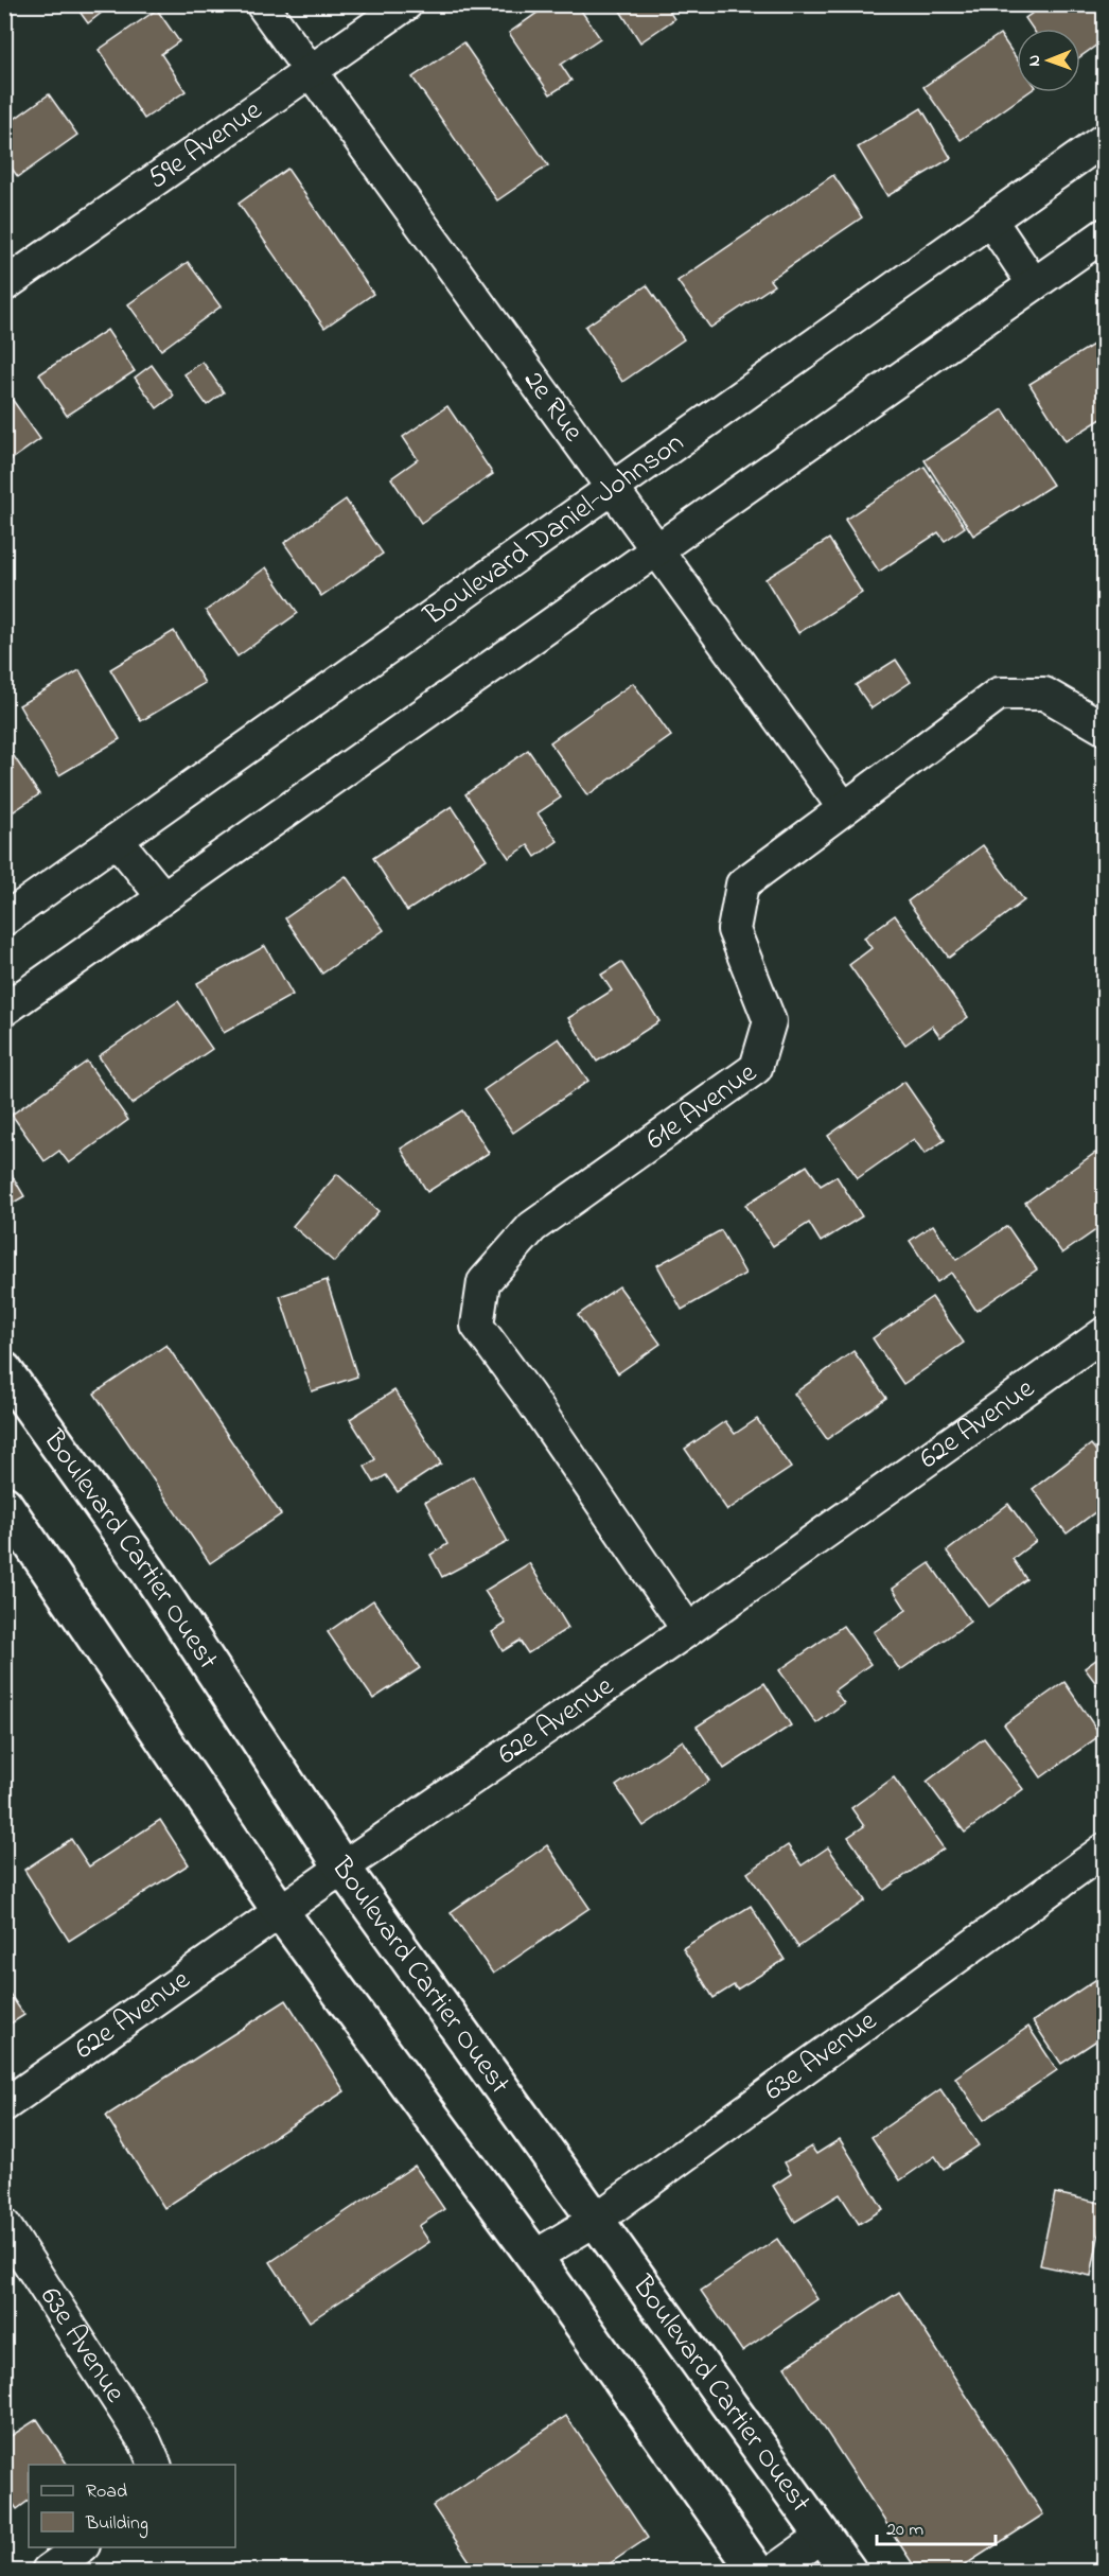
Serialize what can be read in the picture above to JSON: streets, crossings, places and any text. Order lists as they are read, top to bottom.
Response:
{
  "streets": {
    "street": [
      "59e Avenue",
      "2e Rue",
      "Boulevard Daniel-Johnson",
      "61e Avenue",
      "62e Avenue",
      "Boulevard Cartier Ouest",
      "63e Avenue"
    ]
  },
  "crossings": [
    ["59e Avenue", "2e Rue"],
    ["2e Rue", "Boulevard Daniel-Johnson"],
    ["2e Rue", "61e Avenue"],
    ["61e Avenue", "62e Avenue"],
    ["62e Avenue", "Boulevard Cartier Ouest"],
    ["Boulevard Cartier Ouest", "63e Avenue"]
  ],
  "legend": ["Road", "Building"],
  "scale_bar": "20 m",
  "north": "left"
}
